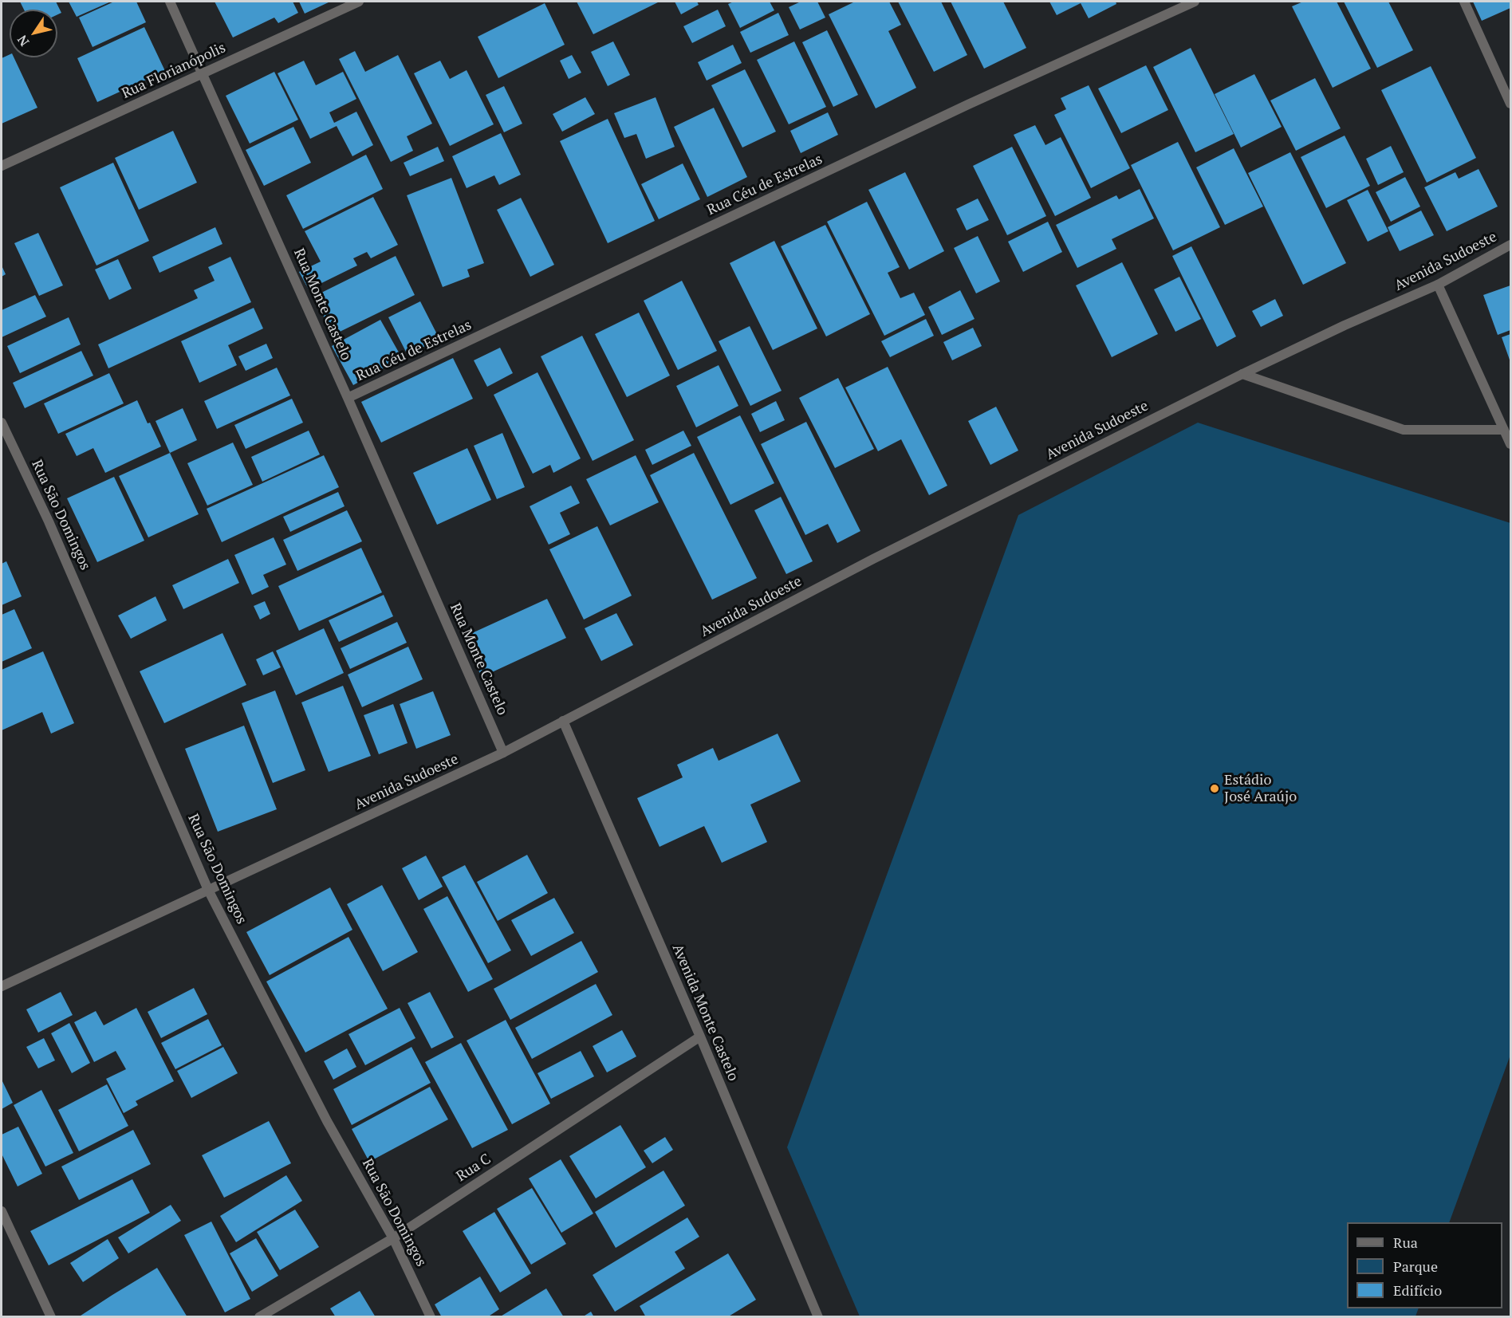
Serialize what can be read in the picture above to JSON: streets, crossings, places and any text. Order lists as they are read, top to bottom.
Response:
{
  "streets": {
    "street": [
      "Rua Florianópolis",
      "Rua Céu de Estrelas",
      "Avenida Sudoeste",
      "Rua Monte Castelo",
      "Rua São Domingos",
      "Avenida Monte Castelo",
      "Rua C"
    ]
  },
  "crossings": [
    ["Rua Florianópolis", "Rua Monte Castelo"],
    ["Rua Céu de Estrelas", "Rua Monte Castelo"],
    ["Avenida Sudoeste", "Rua Monte Castelo"],
    ["Avenida Sudoeste", "Rua São Domingos"],
    ["Avenida Sudoeste", "Avenida Monte Castelo"],
    ["Rua São Domingos", "Rua C"],
    ["Avenida Monte Castelo", "Rua C"]
  ],
  "places": ["Estádio José Araújo"],
  "legend": ["Rua", "Parque", "Edifício"],
  "north": "bottom left"
}
